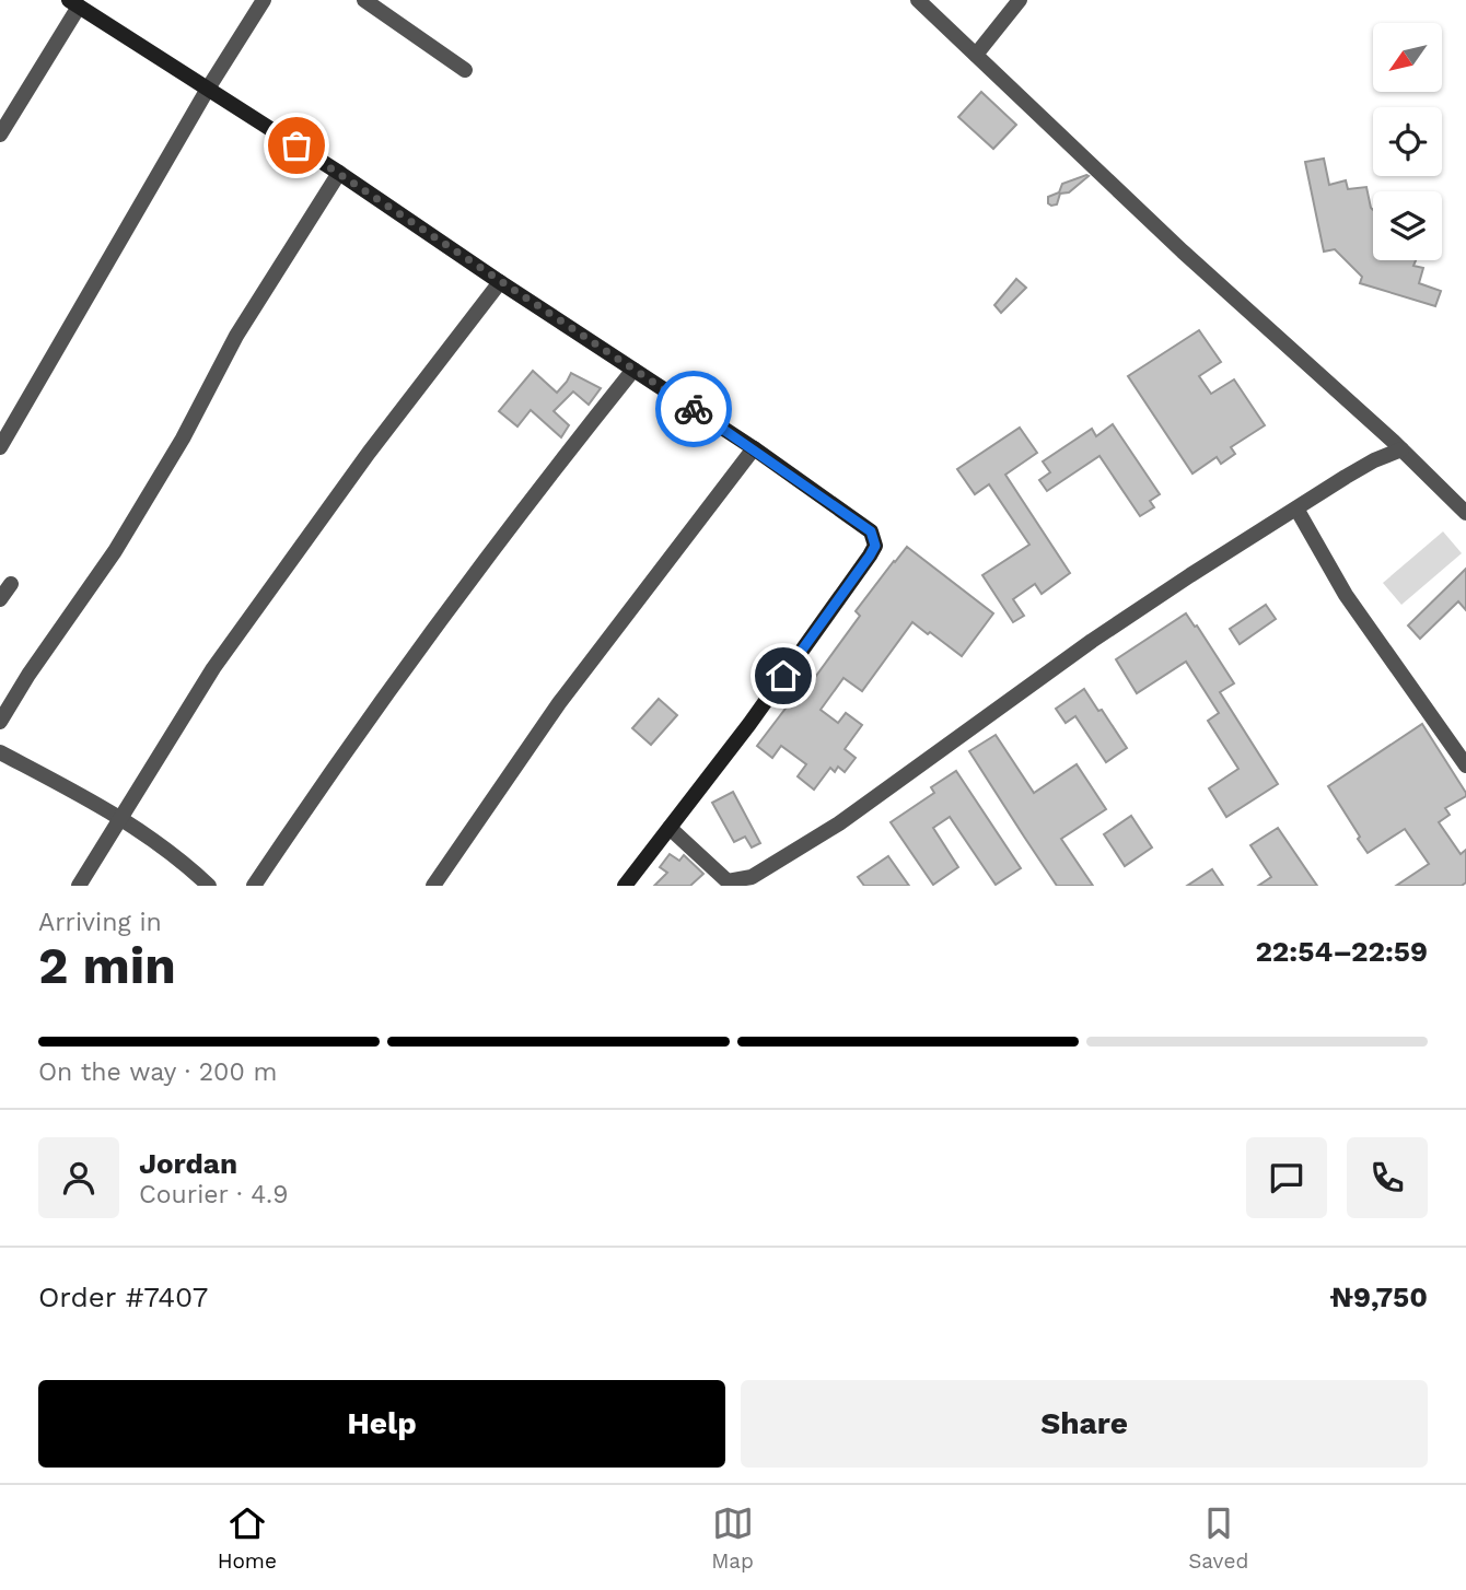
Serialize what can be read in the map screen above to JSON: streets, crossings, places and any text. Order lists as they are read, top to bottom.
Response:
{
  "north": "bottom left",
  "page": {
    "heading": ["2 min", "Arriving in", "22:54–22:59"],
    "panel": [
      "Jordan",
      "Courier · 4.9",
      "Order #7407",
      "₦9,750"
    ],
    "bar": "On the way · 200 m",
    "buttons": ["Help", "Share"],
    "tabs": ["Home", "Map", "Saved"]
  }
}
